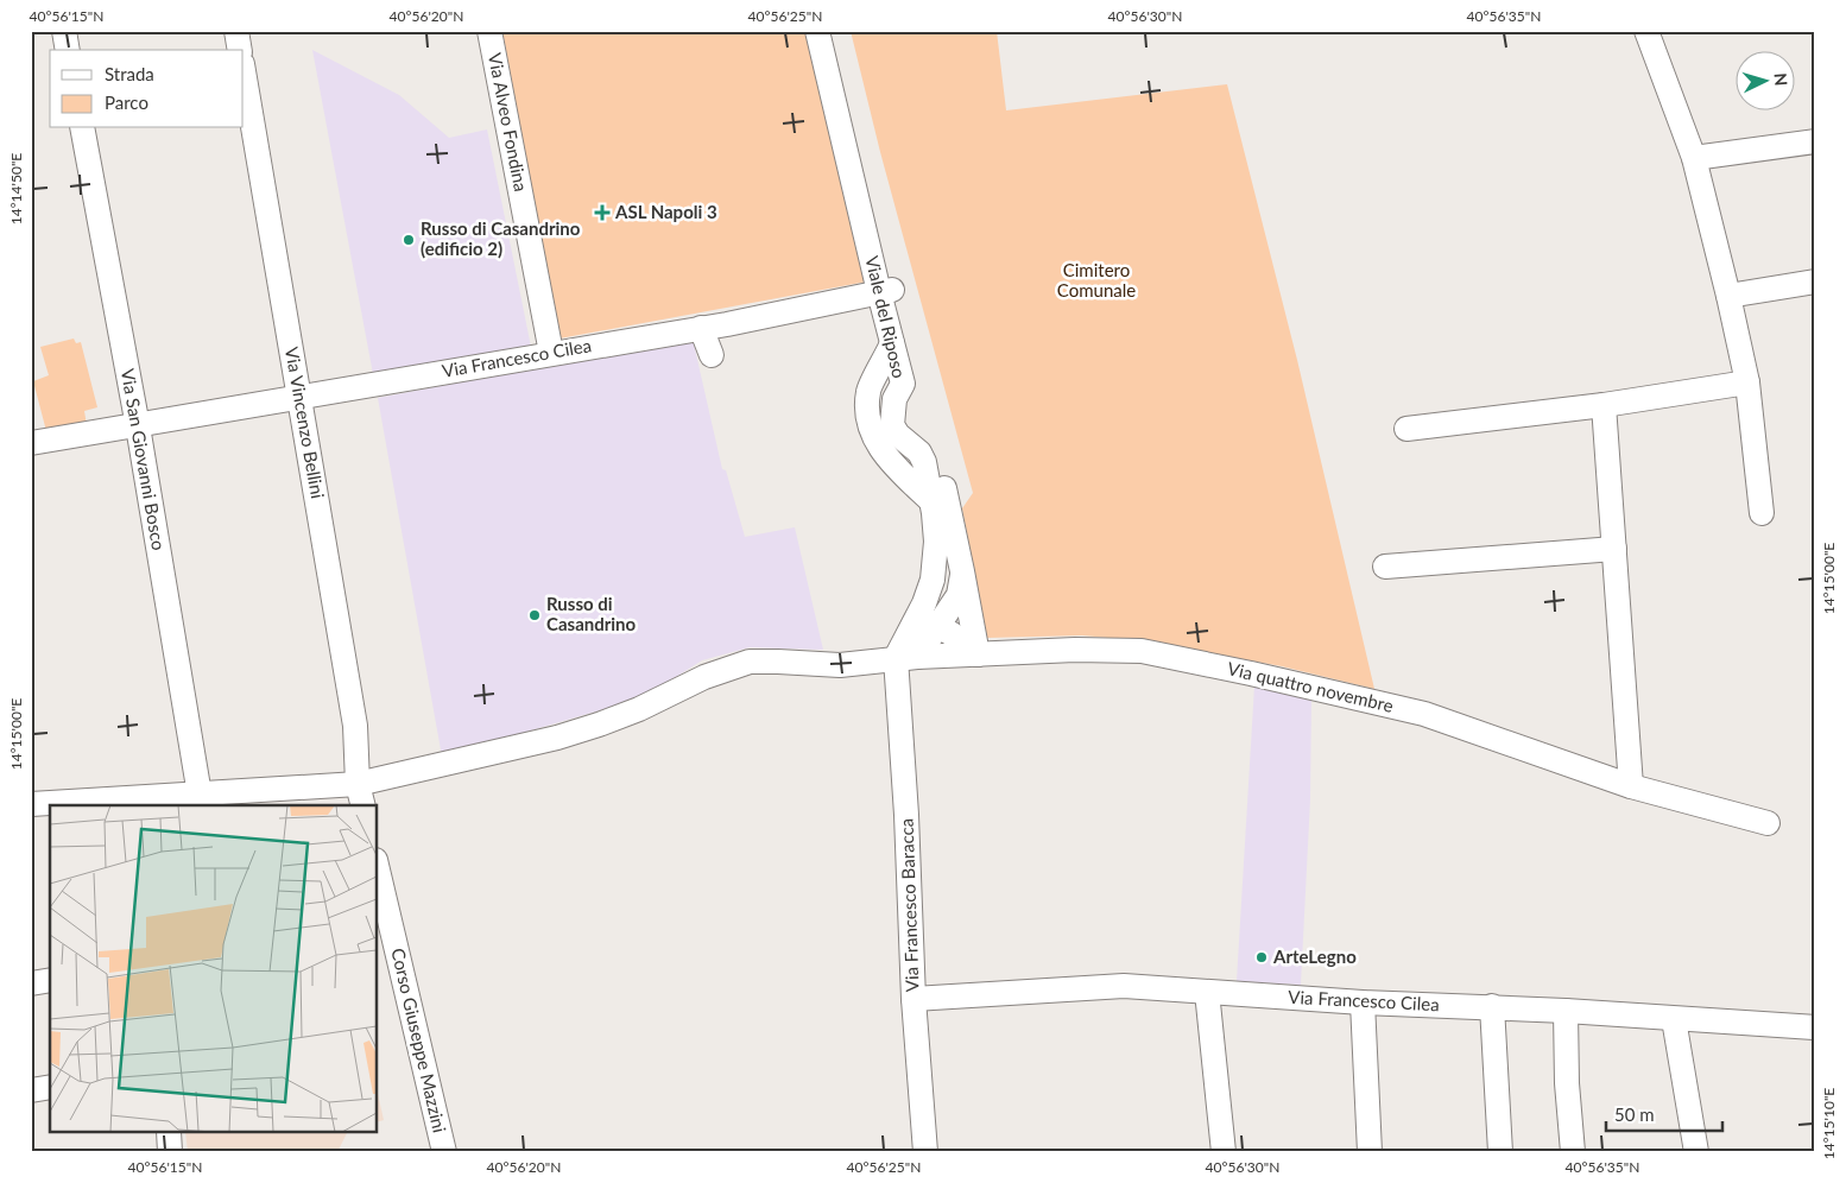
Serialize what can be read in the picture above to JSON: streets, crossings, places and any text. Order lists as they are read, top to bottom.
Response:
{
  "streets": {
    "street": [
      "Via Alveo Fondina",
      "Viale del Riposo",
      "Via Francesco Cilea",
      "Via Vincenzo Bellini",
      "Via San Giovanni Bosco",
      "Via quattro novembre",
      "Via Francesco Baracca",
      "Corso Giuseppe Mazzini"
    ]
  },
  "crossings": [
    ["Via Alveo Fondina", "Via Francesco Cilea"],
    ["Viale del Riposo", "Via Francesco Cilea"],
    ["Viale del Riposo", "Via quattro novembre"],
    ["Viale del Riposo", "Via Francesco Baracca"],
    ["Via Francesco Cilea", "Via Vincenzo Bellini"],
    ["Via Francesco Cilea", "Via San Giovanni Bosco"],
    ["Via Francesco Cilea", "Via Francesco Baracca"],
    ["Via Vincenzo Bellini", "Via quattro novembre"],
    ["Via San Giovanni Bosco", "Via quattro novembre"],
    ["Via quattro novembre", "Via Francesco Baracca"]
  ],
  "parks": ["Cimitero Comunale"],
  "places": {
    "health": ["ASL Napoli 3"],
    "other": ["Russo di Casandrino (edificio 2)", "Russo di Casandrino", "ArteLegno"]
  },
  "legend": ["Strada", "Parco"],
  "scale_bar": "50 m",
  "north": "right",
  "coordinates": [
    "40°56'15\"N",
    "40°56'20\"N",
    "40°56'25\"N",
    "40°56'30\"N",
    "40°56'35\"N",
    "14°14'50\"E",
    "14°15'00\"E",
    "14°15'10\"E"
  ]
}
